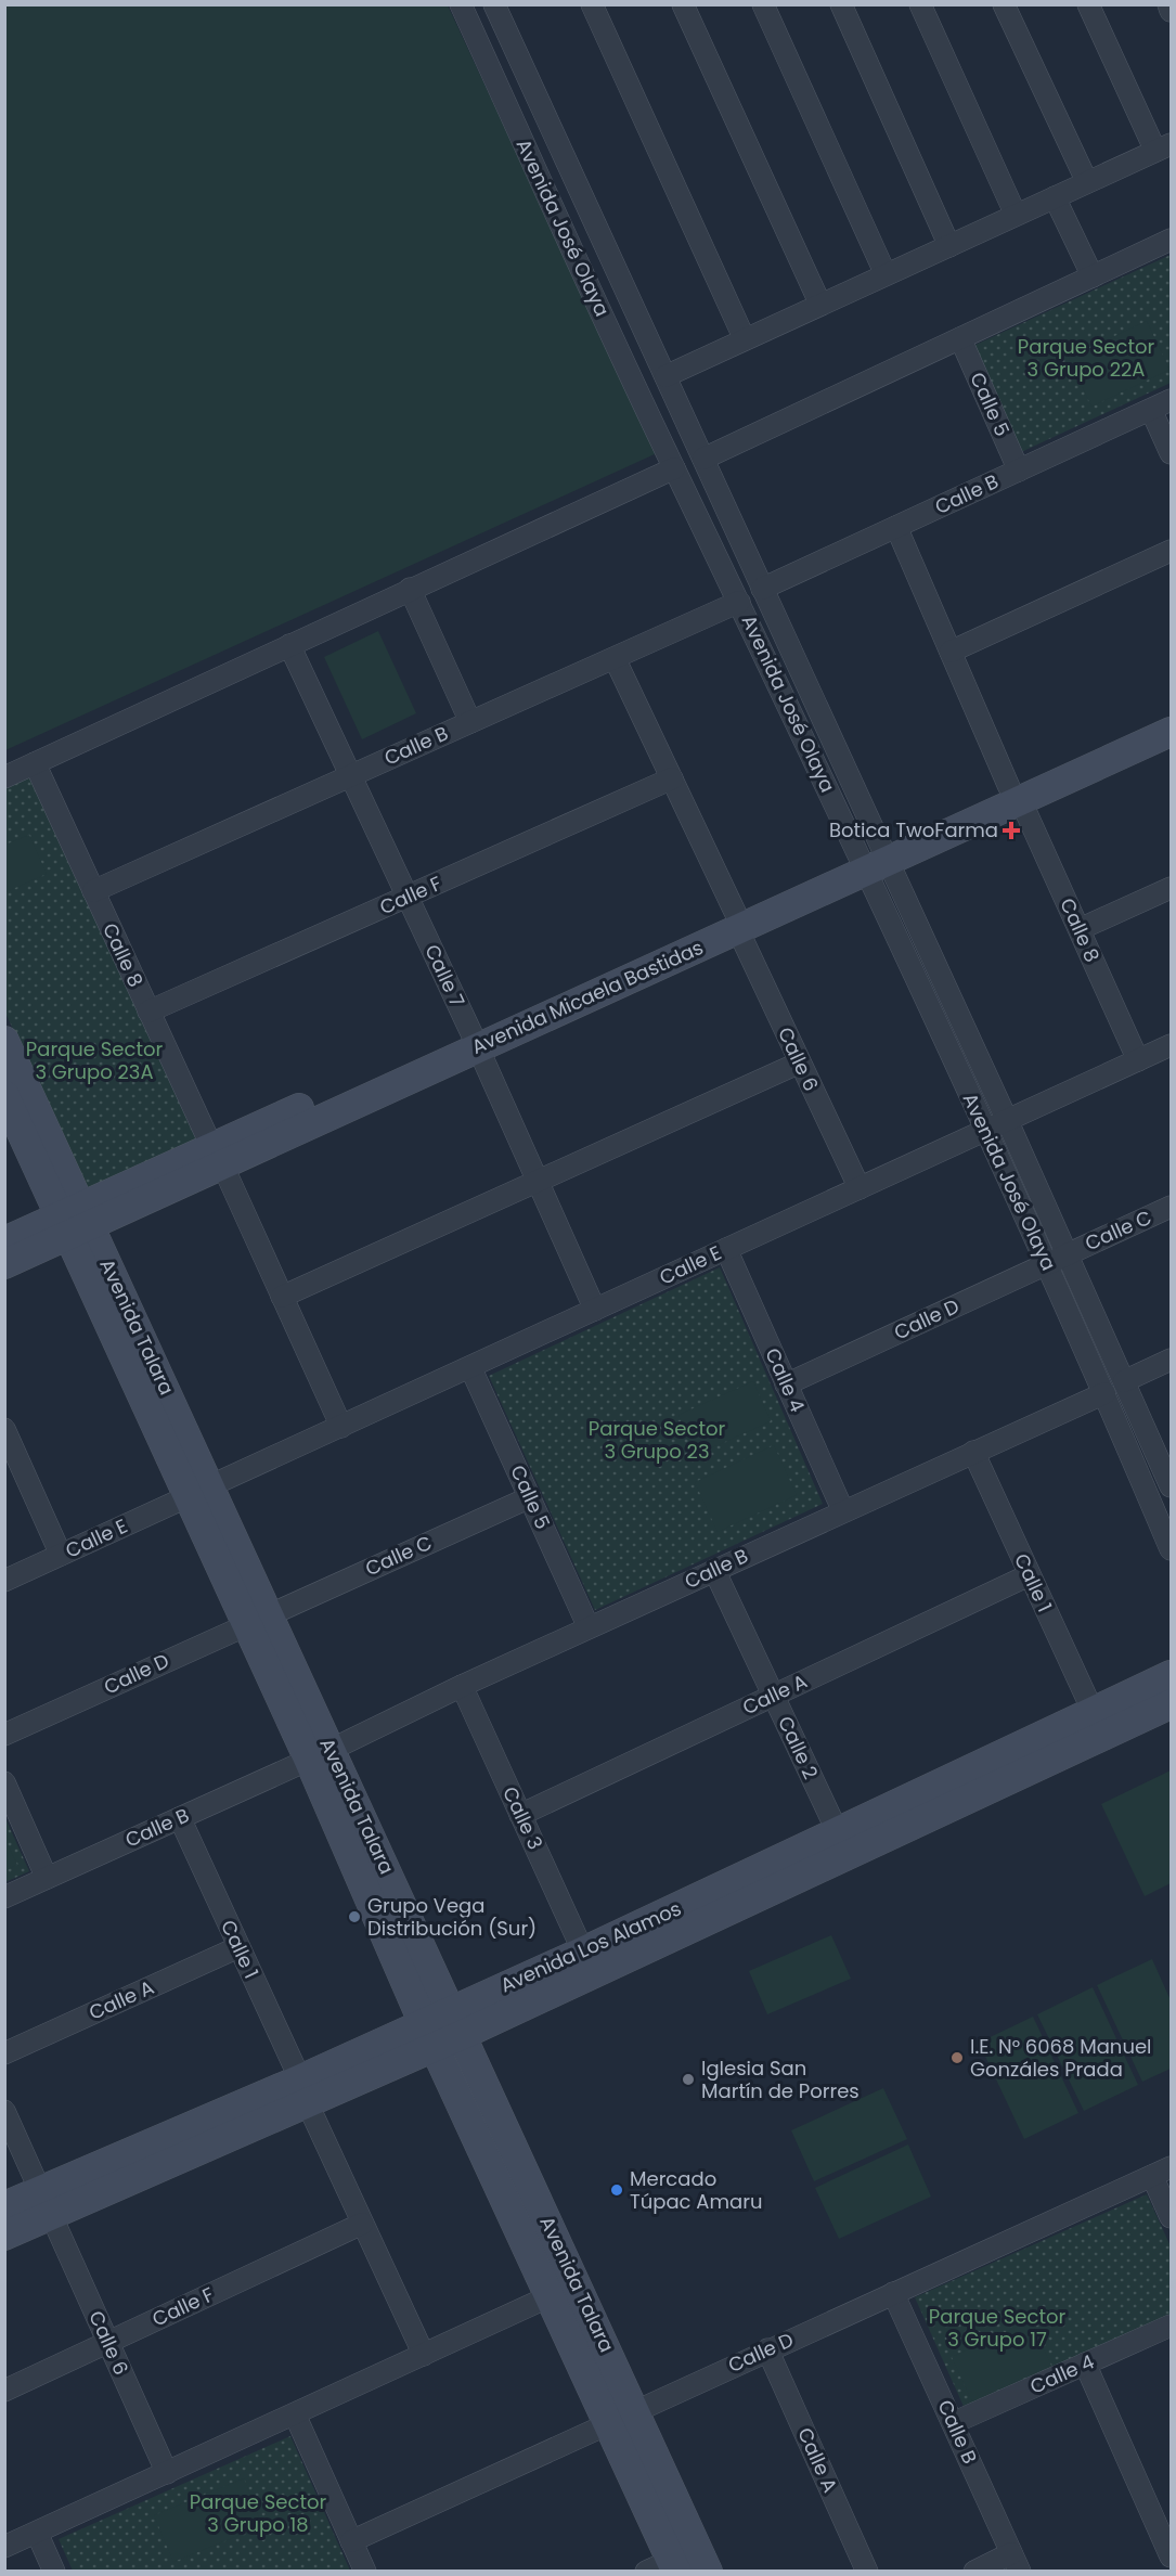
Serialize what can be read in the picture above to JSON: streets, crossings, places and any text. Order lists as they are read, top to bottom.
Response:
{
  "streets": {
    "street": [
      "Avenida José Olaya",
      "Calle 5",
      "Calle B",
      "Calle F",
      "Calle 8",
      "Calle 7",
      "Avenida Micaela Bastidas",
      "Calle 6",
      "Calle C",
      "Calle E",
      "Calle D",
      "Avenida Talara",
      "Calle 4",
      "Calle 1",
      "Calle A",
      "Calle 2",
      "Calle 3",
      "Avenida Los Alamos"
    ]
  },
  "crossings": [
    ["Avenida José Olaya", "Calle B"],
    ["Avenida José Olaya", "Avenida Micaela Bastidas"],
    ["Avenida José Olaya", "Calle C"],
    ["Avenida José Olaya", "Calle E"],
    ["Avenida José Olaya", "Calle D"],
    ["Calle 5", "Calle B"],
    ["Calle 5", "Calle C"],
    ["Calle 5", "Calle E"],
    ["Calle B", "Calle 8"],
    ["Calle B", "Calle 7"],
    ["Calle B", "Calle 6"],
    ["Calle B", "Calle D"],
    ["Calle B", "Avenida Talara"],
    ["Calle B", "Calle 4"],
    ["Calle B", "Calle 1"],
    ["Calle B", "Calle 2"],
    ["Calle B", "Calle 3"],
    ["Calle F", "Calle 8"],
    ["Calle F", "Calle 7"],
    ["Calle F", "Calle 6"],
    ["Calle 8", "Avenida Micaela Bastidas"],
    ["Calle 8", "Calle E"],
    ["Calle 7", "Avenida Micaela Bastidas"],
    ["Calle 7", "Calle E"],
    ["Avenida Micaela Bastidas", "Calle 6"],
    ["Avenida Micaela Bastidas", "Avenida Talara"],
    ["Calle 6", "Calle E"],
    ["Calle 6", "Avenida Los Alamos"],
    ["Calle C", "Calle D"],
    ["Calle C", "Avenida Talara"],
    ["Calle E", "Avenida Talara"],
    ["Calle E", "Calle 4"],
    ["Calle D", "Avenida Talara"],
    ["Calle D", "Calle 4"],
    ["Calle D", "Calle A"],
    ["Avenida Talara", "Avenida Los Alamos"],
    ["Calle 1", "Calle A"],
    ["Calle 1", "Avenida Los Alamos"],
    ["Calle A", "Calle 2"],
    ["Calle A", "Calle 3"],
    ["Calle 2", "Avenida Los Alamos"],
    ["Calle 3", "Avenida Los Alamos"]
  ],
  "parks": [
    "Parque Sector 3 Grupo 22A",
    "Parque Sector 3 Grupo 23A",
    "Parque Sector 3 Grupo 23",
    "Parque Sector 3 Grupo 17",
    "Parque Sector 3 Grupo 18"
  ],
  "places": {
    "health": ["Botica TwoFarma"],
    "other": [
      "Grupo Vega Distribución (Sur)",
      "I.E. N° 6068 Manuel Gonzáles Prada",
      "Iglesia San Martín de Porres",
      "Mercado Túpac Amaru"
    ]
  }
}
